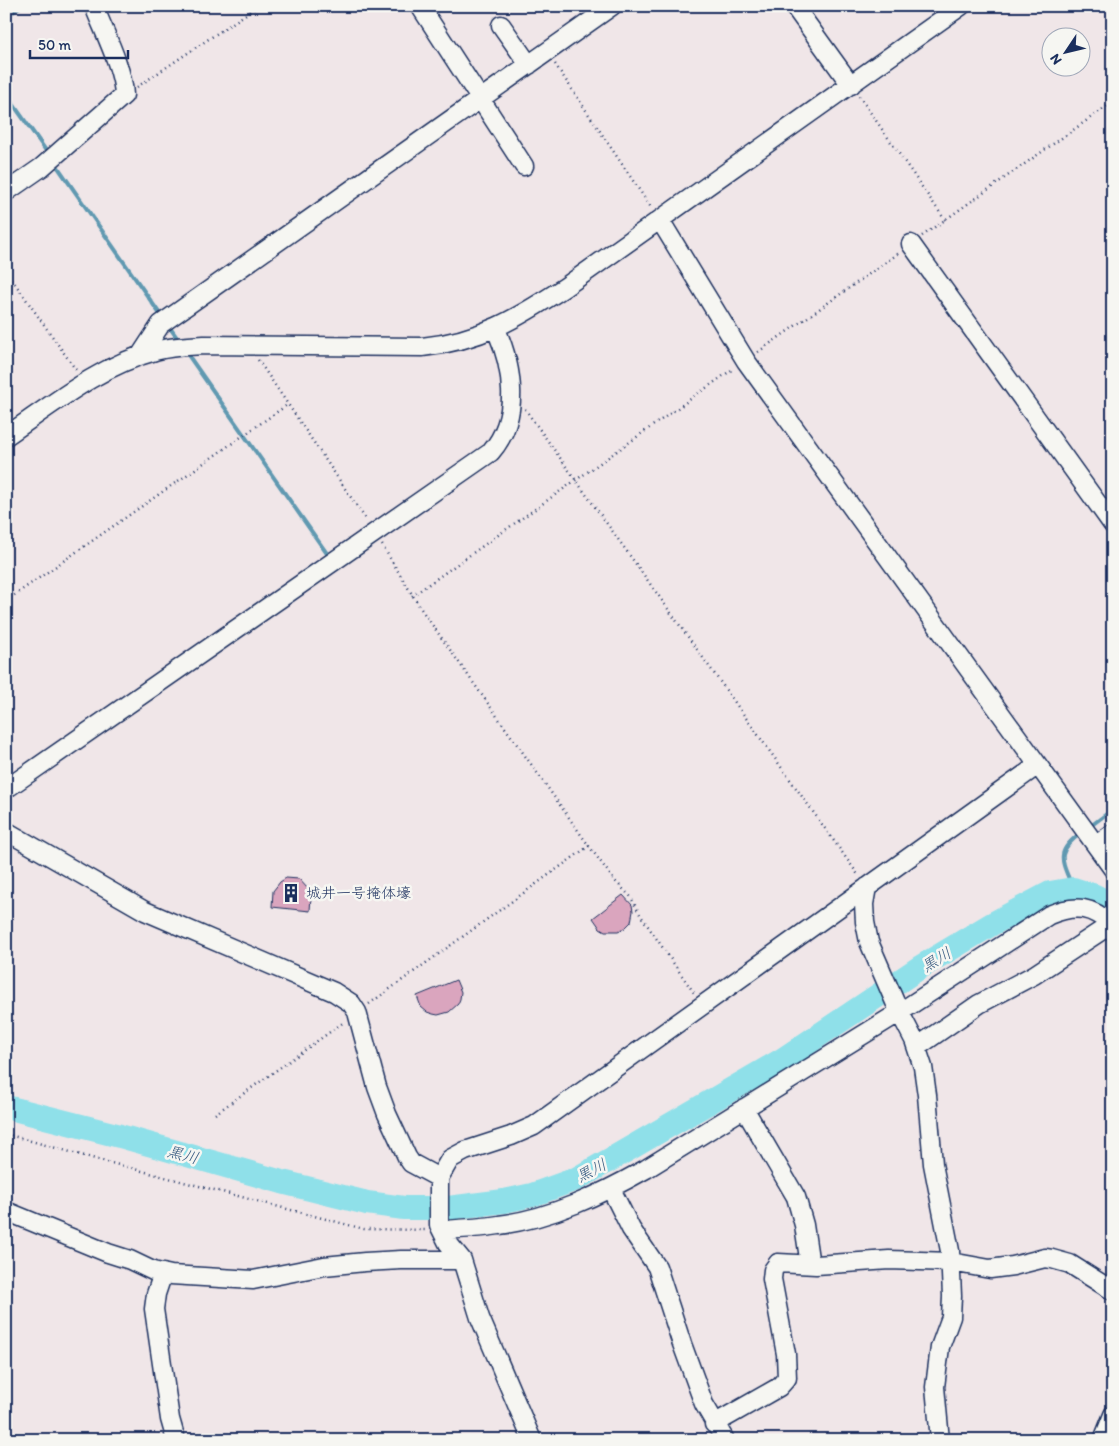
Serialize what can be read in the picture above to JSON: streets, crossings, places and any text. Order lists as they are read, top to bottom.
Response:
{
  "water": ["黒川"],
  "places": {
    "building": ["城井一号掩体壕"]
  },
  "scale_bar": "50 m",
  "north": "bottom left"
}
